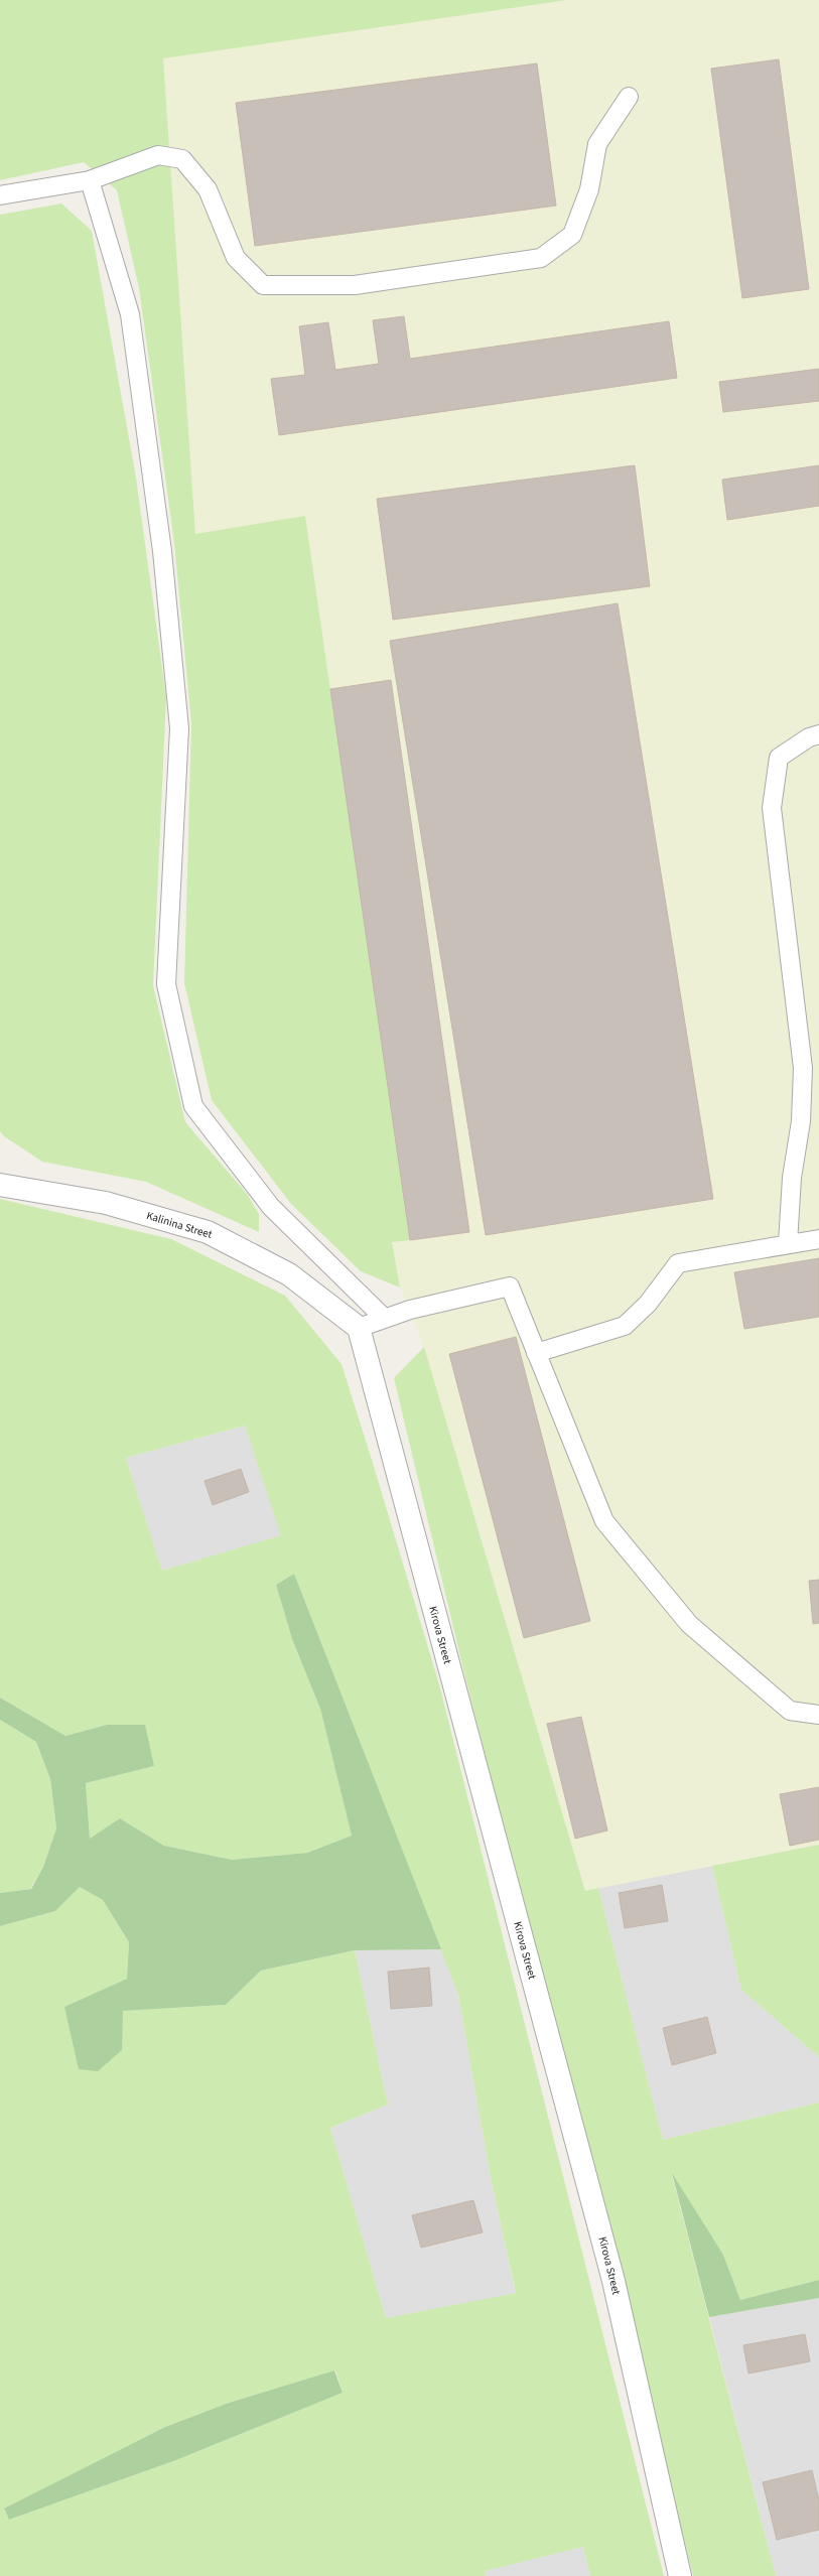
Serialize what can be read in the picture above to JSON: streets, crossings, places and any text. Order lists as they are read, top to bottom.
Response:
{
  "streets": {
    "street": ["Kalinina Street", "Kirova Street"]
  },
  "crossings": [
    ["Kalinina Street", "Kirova Street"]
  ]
}
